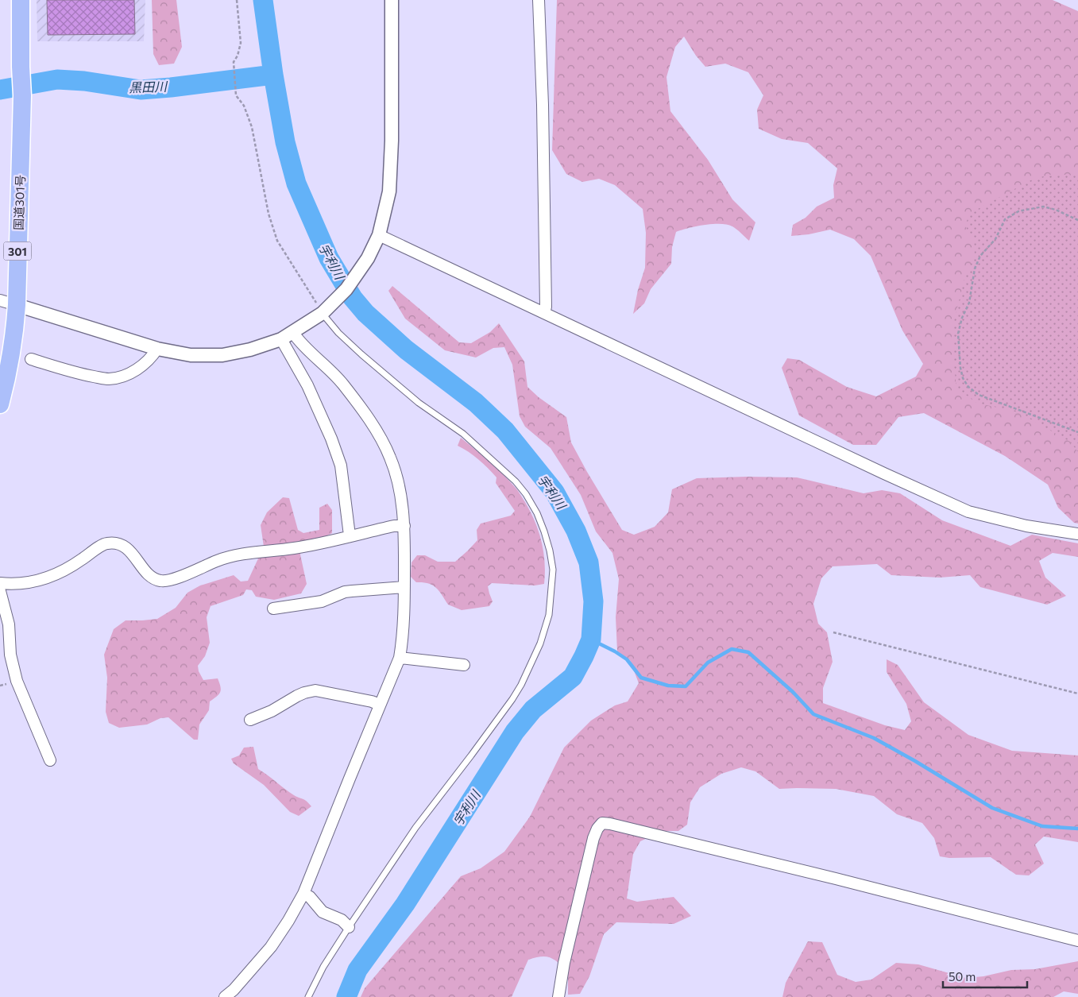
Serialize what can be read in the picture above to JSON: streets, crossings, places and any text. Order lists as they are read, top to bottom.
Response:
{
  "streets": {
    "highway": ["国道301号", "301"]
  },
  "water": ["黒田川", "宇利川"],
  "scale_bar": "50 m"
}
